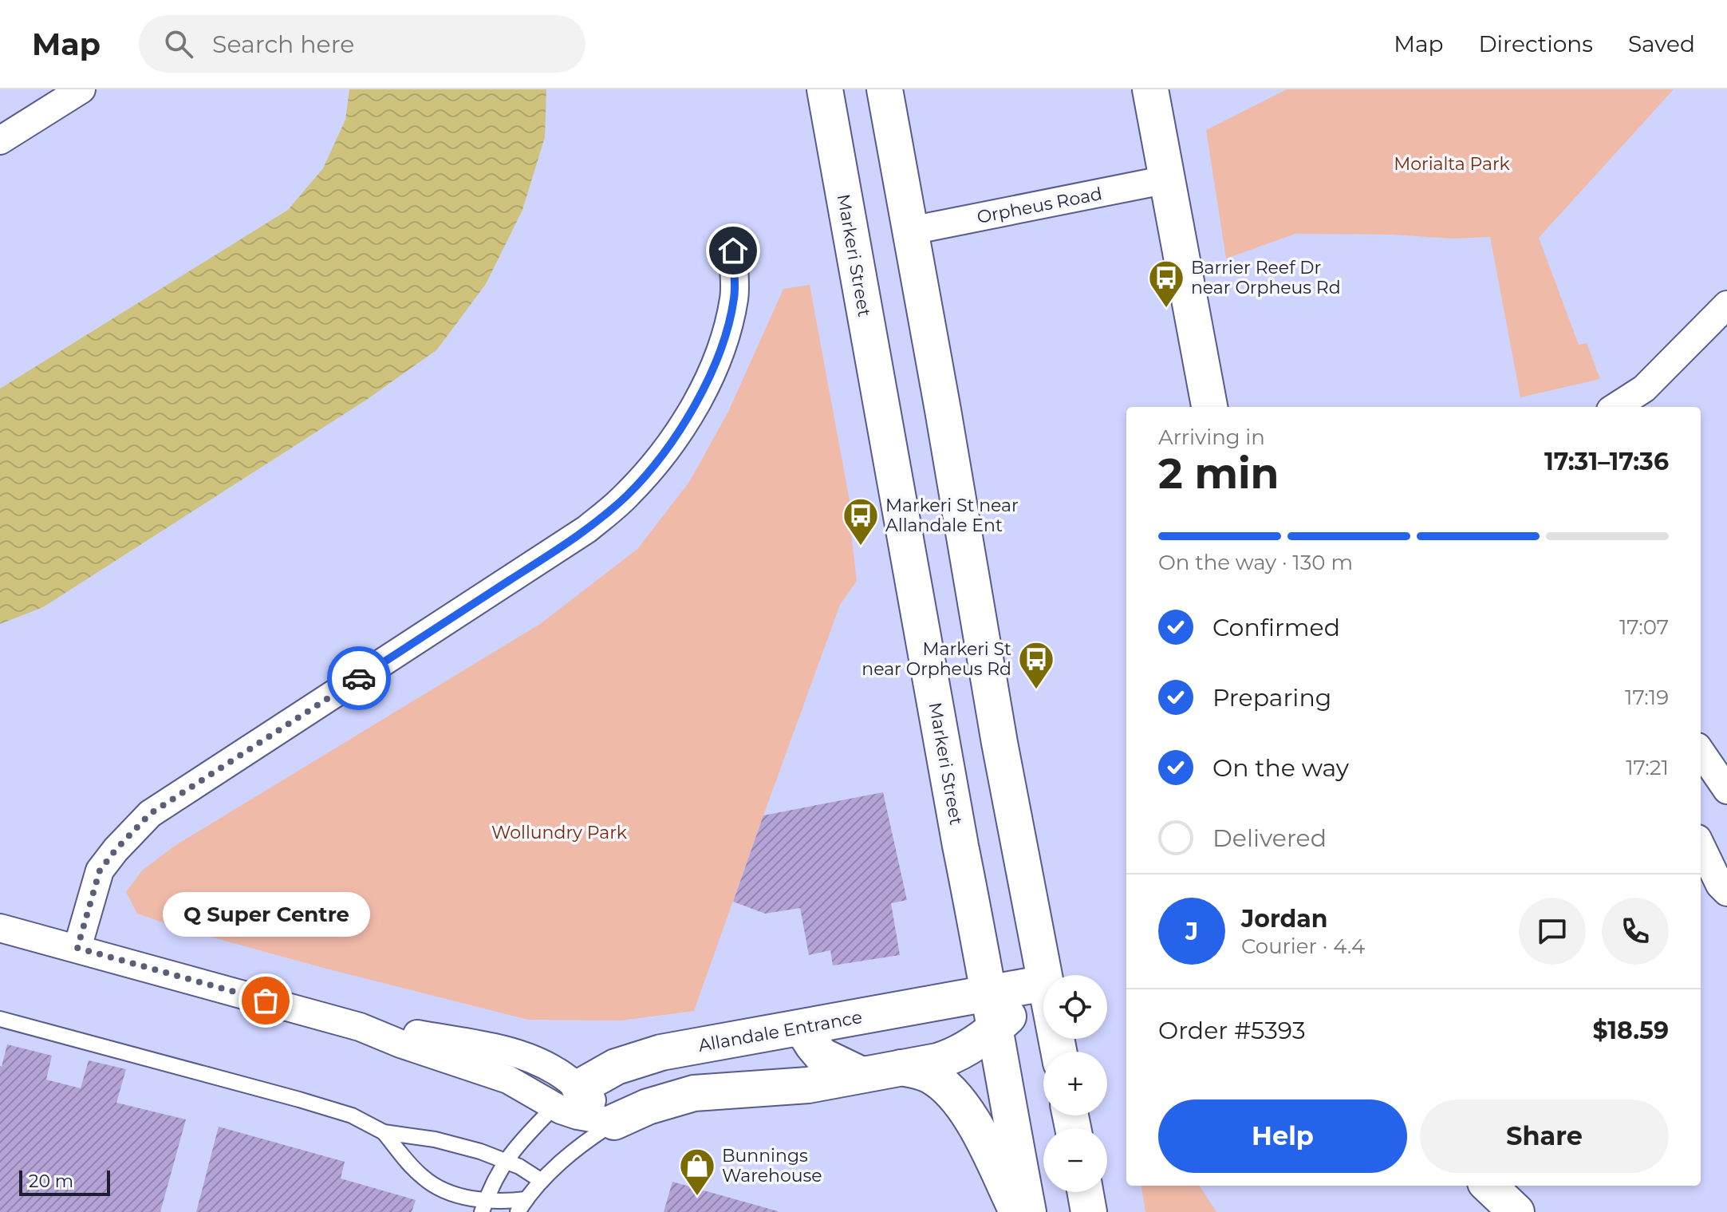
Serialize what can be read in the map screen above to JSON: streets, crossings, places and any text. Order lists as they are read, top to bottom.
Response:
{
  "streets": {
    "main road": ["Markeri Street", "Allandale Entrance"],
    "street": ["Orpheus Road"]
  },
  "crossings": [
    ["Markeri Street", "Allandale Entrance"]
  ],
  "parks": ["Morialta Park", "Wollundry Park"],
  "places": {
    "bus stop": ["Barrier Reef Dr near Orpheus Rd", "Markeri St near Allandale Ent", "Markeri St near Orpheus Rd"],
    "other": ["Q Super Centre"],
    "shop": ["Bunnings Warehouse"]
  },
  "scale_bar": "20 m",
  "page": {
    "header": "Map",
    "search": "Search here",
    "nav": ["Map", "Directions", "Saved"],
    "heading": ["2 min", "Arriving in", "17:31–17:36"],
    "panel": [
      "Jordan",
      "Courier · 4.4",
      "Order #5393",
      "$18.59"
    ],
    "bar": "On the way · 130 m",
    "list": [
      ["Confirmed", "17:07"],
      ["Preparing", "17:19"],
      ["On the way", "17:21"],
      "Delivered"
    ],
    "bubble": "Q Super Centre",
    "round": "J",
    "map_buttons": ["+", "−"],
    "buttons": ["Help", "Share"],
    "scale": "20 m"
  }
}
